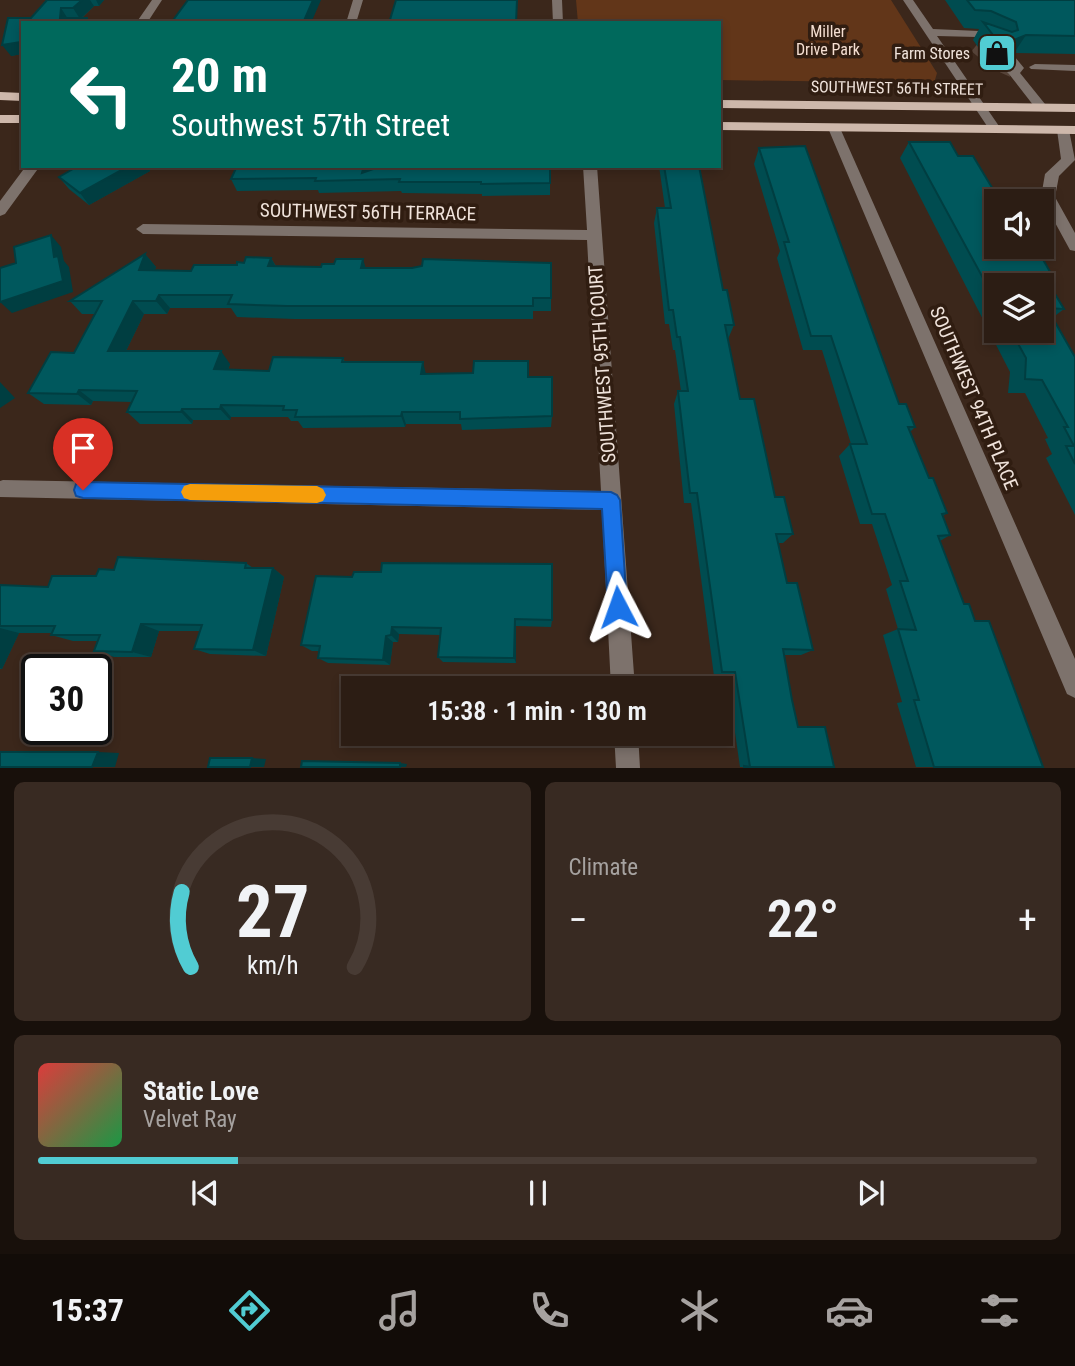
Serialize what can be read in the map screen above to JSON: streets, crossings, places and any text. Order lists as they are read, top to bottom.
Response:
{
  "streets": {
    "main road": ["SOUTHWEST 56TH STREET"],
    "street": ["SOUTHWEST 56TH TERRACE", "SOUTHWEST 95TH COURT", "SOUTHWEST 94TH PLACE"]
  },
  "crossings": [
    ["SOUTHWEST 56TH TERRACE", "SOUTHWEST 95TH COURT"]
  ],
  "parks": ["Miller Drive Park"],
  "places": {
    "shop": ["Farm Stores"]
  },
  "page": {
    "turn": ["20 m", "Southwest 57th Street"],
    "limit": "30",
    "trip": "15:38 · 1 min · 130 m",
    "tile": "Climate",
    "heat": ["−", "22°", "+"],
    "song": ["Static Love", "Velvet Ray"],
    "tabs": "15:37",
    "gauge": ["27", "km/h"]
  }
}
